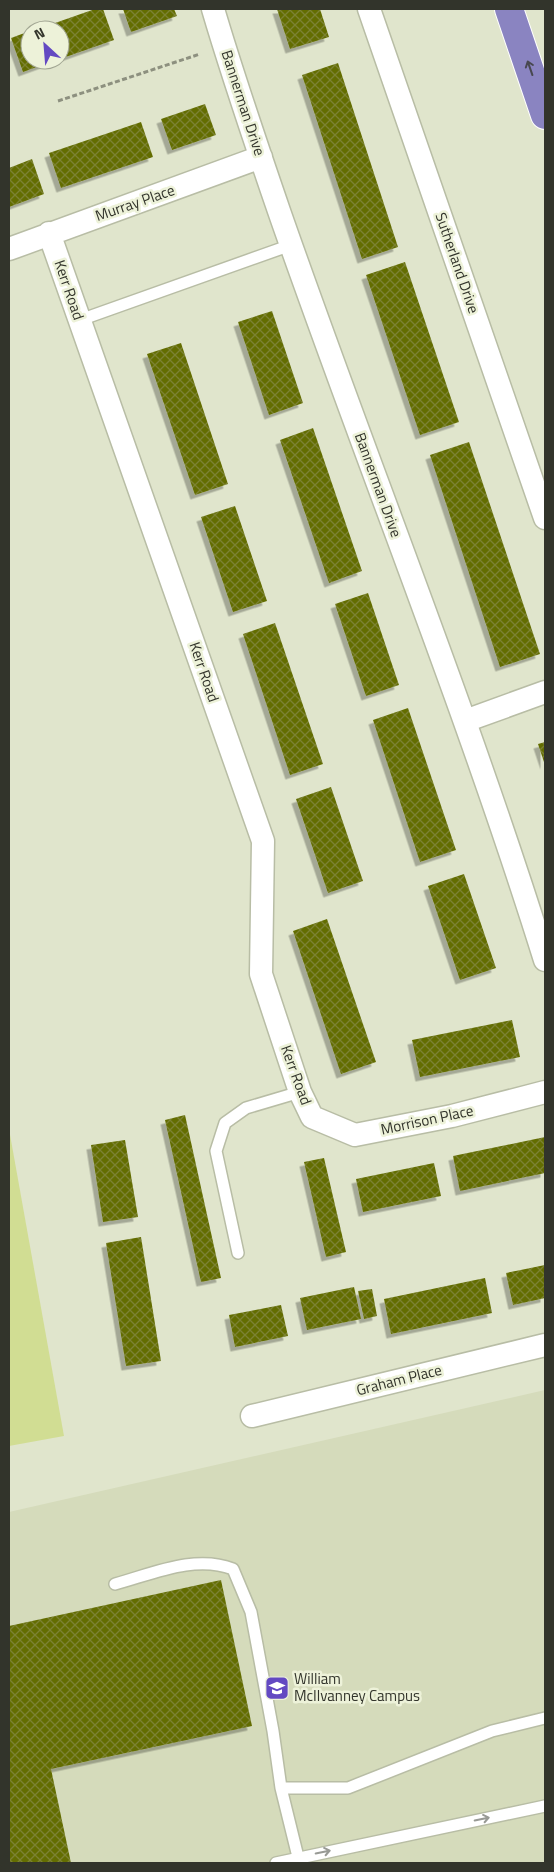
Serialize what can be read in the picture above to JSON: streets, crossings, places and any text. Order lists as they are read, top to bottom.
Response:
{
  "streets": {
    "street": [
      "Bannerman Drive",
      "Murray Place",
      "Sutherland Drive",
      "Kerr Road",
      "Morrison Place",
      "Graham Place"
    ]
  },
  "crossings": [
    ["Bannerman Drive", "Murray Place"],
    ["Murray Place", "Kerr Road"],
    ["Kerr Road", "Morrison Place"]
  ],
  "places": {
    "school or university": ["William McIlvanney Campus"]
  },
  "north": "top left"
}
